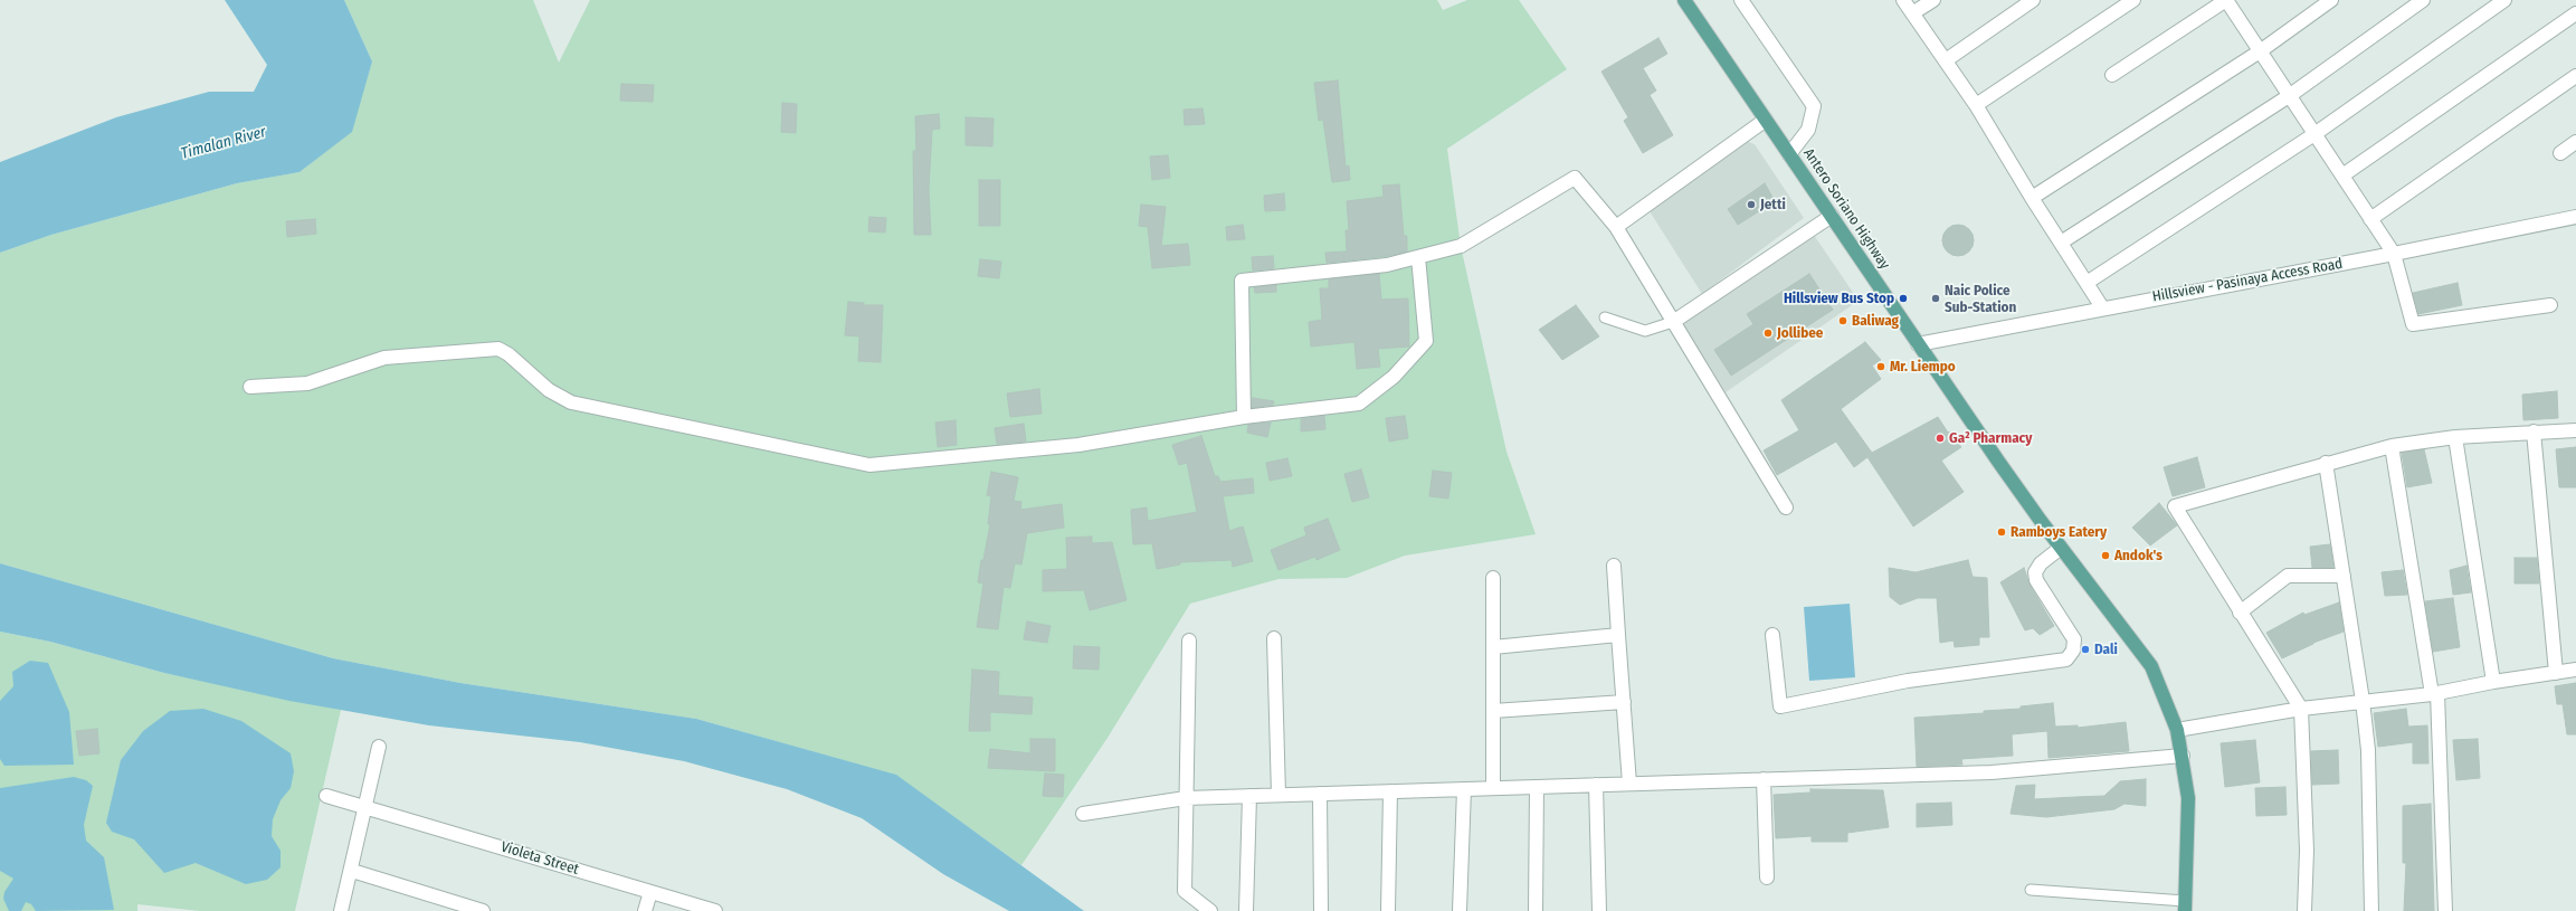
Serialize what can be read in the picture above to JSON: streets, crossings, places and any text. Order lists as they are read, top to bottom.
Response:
{
  "streets": {
    "main road": ["Antero Soriano Highway"],
    "street": ["Hillsview - Pasinaya Access Road", "Violeta Street"]
  },
  "crossings": [
    ["Antero Soriano Highway", "Hillsview - Pasinaya Access Road"]
  ],
  "water": ["Timalan River"],
  "places": [
    "Jetti",
    "Hillsview Bus Stop",
    "Naic Police Sub-Station",
    "Baliwag",
    "Jollibee",
    "Mr. Liempo",
    "Ga² Pharmacy",
    "Ramboys Eatery",
    "Andok's",
    "Dali"
  ]
}
